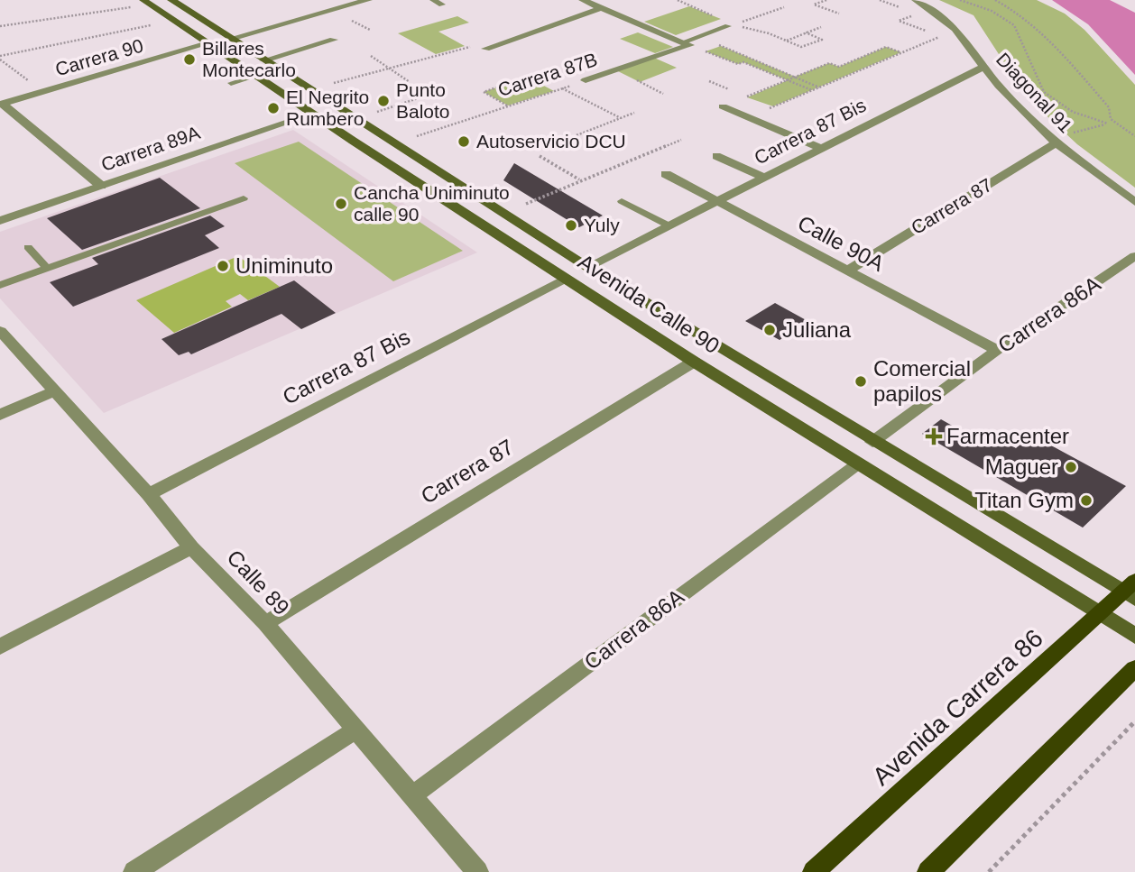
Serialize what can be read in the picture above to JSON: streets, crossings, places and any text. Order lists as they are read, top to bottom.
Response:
{
  "streets": {
    "main road": ["Avenida Calle 90", "Avenida Carrera 86"],
    "street": [
      "Carrera 90",
      "Carrera 87B",
      "Diagonal 91",
      "Carrera 87 Bis",
      "Carrera 89A",
      "Carrera 87",
      "Calle 90A",
      "Carrera 86A",
      "Calle 89"
    ]
  },
  "crossings": [
    ["Carrera 90", "Avenida Calle 90"],
    ["Diagonal 91", "Carrera 87 Bis"],
    ["Diagonal 91", "Carrera 87"],
    ["Carrera 87 Bis", "Calle 90A"],
    ["Carrera 87 Bis", "Avenida Calle 90"],
    ["Carrera 87 Bis", "Calle 89"],
    ["Carrera 89A", "Avenida Calle 90"],
    ["Carrera 87", "Calle 90A"],
    ["Carrera 87", "Avenida Calle 90"],
    ["Carrera 87", "Calle 89"],
    ["Calle 90A", "Carrera 86A"],
    ["Avenida Calle 90", "Carrera 86A"],
    ["Avenida Calle 90", "Avenida Carrera 86"],
    ["Carrera 86A", "Calle 89"]
  ],
  "places": {
    "other": [
      "Billares Montecarlo",
      "Punto Baloto",
      "El Negrito Rumbero",
      "Autoservicio DCU",
      "Cancha Uniminuto calle 90",
      "Yuly",
      "Uniminuto",
      "Juliana",
      "Comercial papilos",
      "Maguer",
      "Titan Gym"
    ],
    "health": ["Farmacenter"]
  }
}
